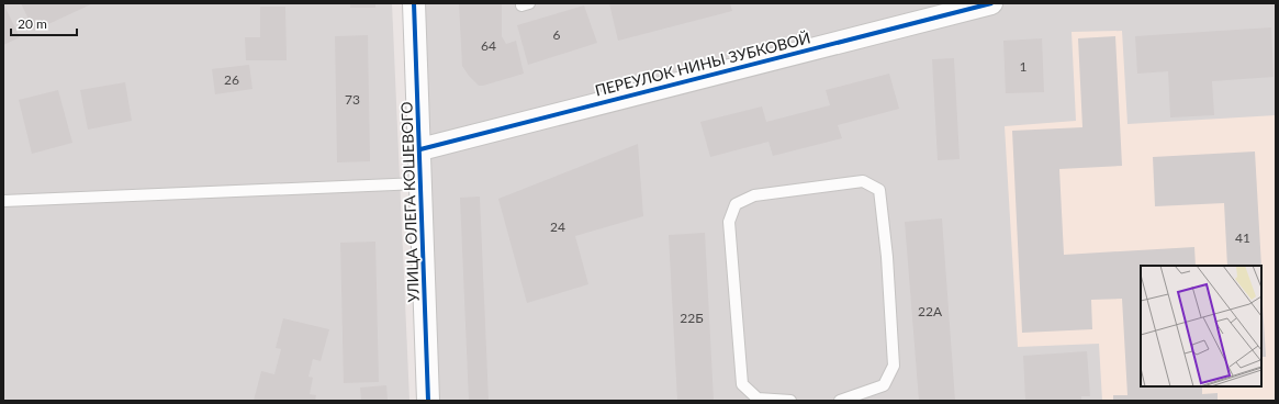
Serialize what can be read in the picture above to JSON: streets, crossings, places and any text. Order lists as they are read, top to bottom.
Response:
{
  "streets": {
    "street": ["ПЕРЕУЛОК НИНЫ ЗУБКОВОЙ", "УЛИЦА ОЛЕГА КОШЕВОГО"]
  },
  "crossings": [
    ["ПЕРЕУЛОК НИНЫ ЗУБКОВОЙ", "УЛИЦА ОЛЕГА КОШЕВОГО"]
  ],
  "house_numbers": [
    "6",
    "64",
    "1",
    "26",
    "73",
    "24",
    "41",
    "22А",
    "22Б"
  ],
  "scale_bar": "20 m"
}
